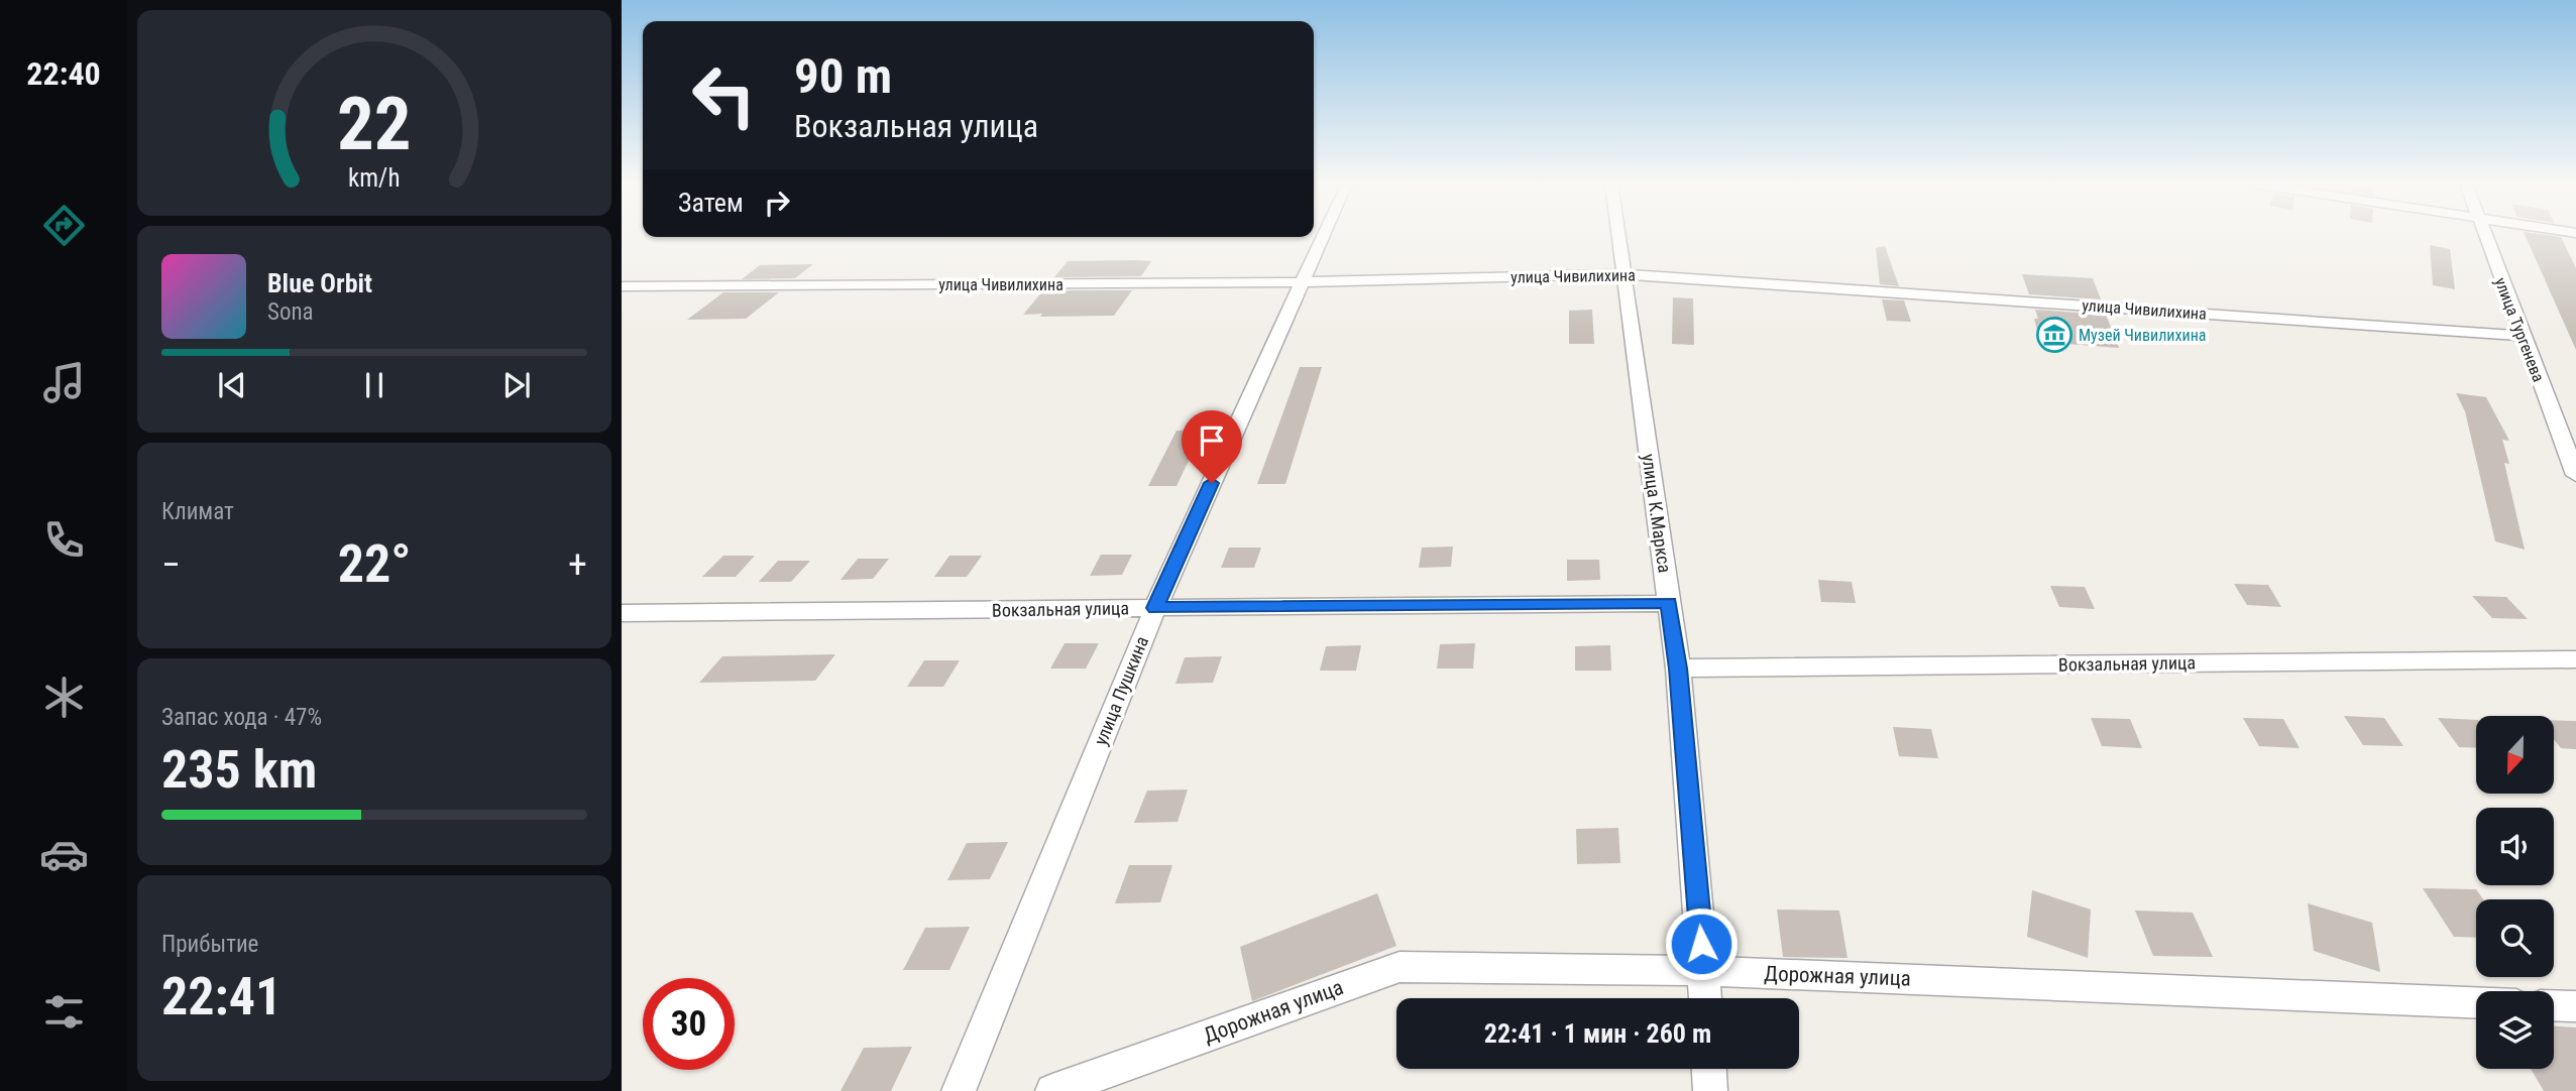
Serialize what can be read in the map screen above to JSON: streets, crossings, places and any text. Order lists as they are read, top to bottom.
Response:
{
  "streets": {
    "street": [
      "улица Чивилихина",
      "улица Тургенева",
      "улица К.Маркса",
      "Вокзальная улица",
      "улица Пушкина",
      "Дорожная улица"
    ]
  },
  "crossings": [
    ["улица Чивилихина", "улица Тургенева"],
    ["улица Чивилихина", "улица К.Маркса"],
    ["улица Чивилихина", "улица Пушкина"],
    ["улица К.Маркса", "Вокзальная улица"],
    ["улица К.Маркса", "Дорожная улица"],
    ["Вокзальная улица", "улица Пушкина"]
  ],
  "places": {
    "museum": ["Музей Чивилихина"]
  },
  "north": "bottom",
  "page": {
    "tabs": "22:40",
    "turn": ["90 m", "Вокзальная улица"],
    "then": "Затем",
    "song": ["Blue Orbit", "Sona"],
    "tile": [
      "Климат",
      ["Запас хода · 47%", "235 km"],
      ["Прибытие", "22:41"]
    ],
    "heat": ["−", "22°", "+"],
    "limit": "30",
    "trip": "22:41 · 1 мин · 260 m",
    "gauge": ["22", "km/h"]
  }
}
